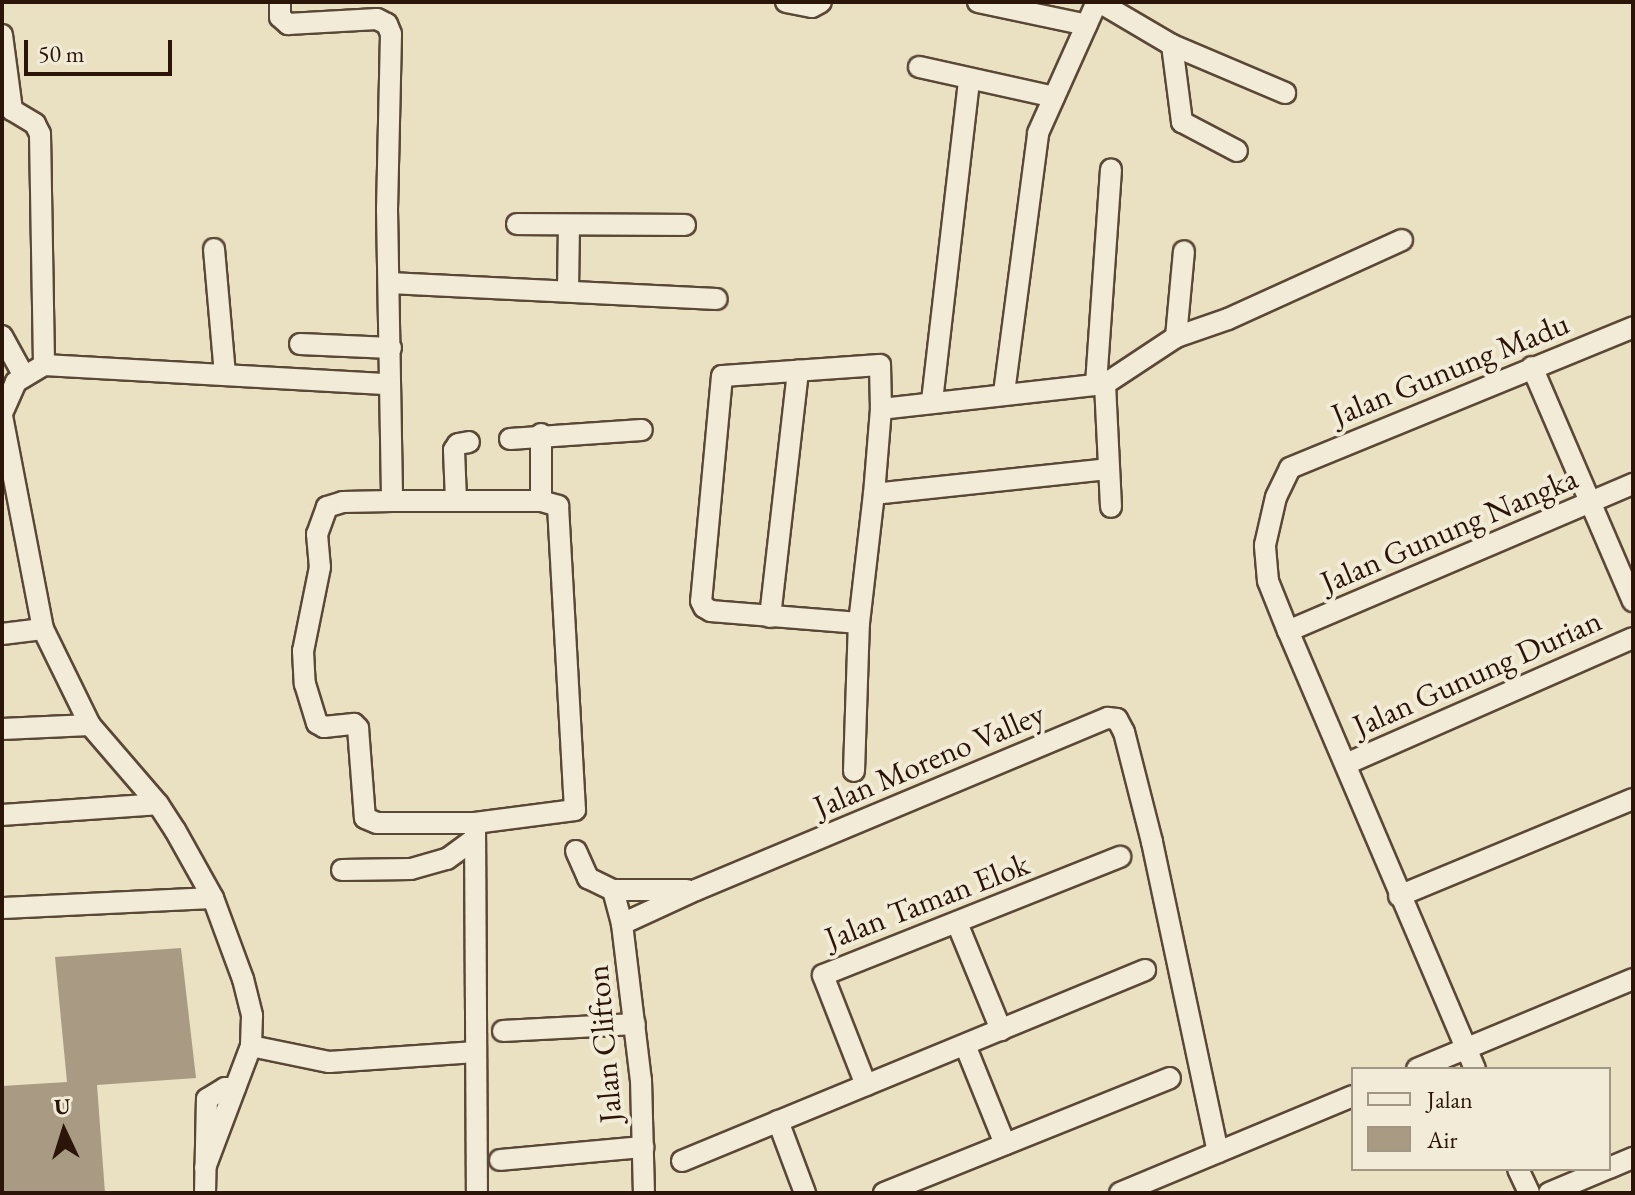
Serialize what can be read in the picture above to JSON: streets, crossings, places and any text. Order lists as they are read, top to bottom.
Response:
{
  "streets": {
    "street": [
      "Jalan Gunung Madu",
      "Jalan Gunung Nangka",
      "Jalan Gunung Durian",
      "Jalan Moreno Valley",
      "Jalan Taman Elok",
      "Jalan Clifton"
    ]
  },
  "crossings": [
    ["Jalan Gunung Madu", "Jalan Gunung Nangka"],
    ["Jalan Moreno Valley", "Jalan Clifton"]
  ],
  "legend": ["Jalan", "Air"],
  "scale_bar": "50 m",
  "north": "top"
}
